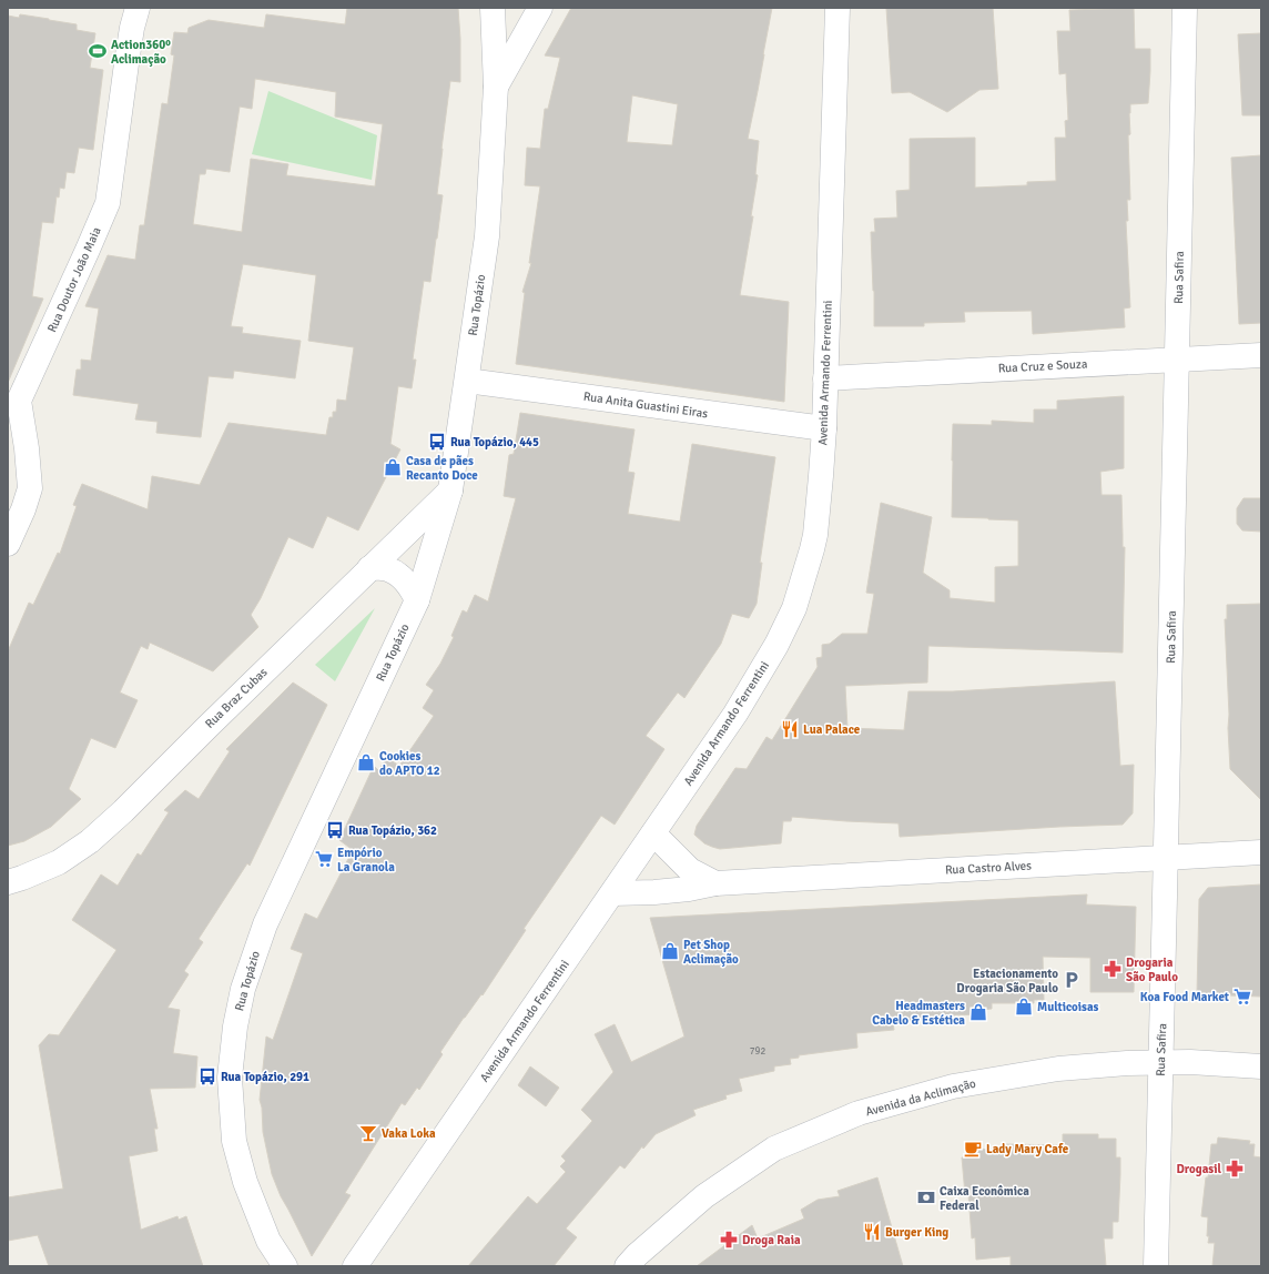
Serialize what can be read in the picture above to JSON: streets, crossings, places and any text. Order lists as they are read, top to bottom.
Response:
{
  "streets": {
    "street": [
      "Rua Safira",
      "Rua Doutor João Maia",
      "Rua Topázio",
      "Rua Cruz e Souza",
      "Avenida Armando Ferrentini",
      "Rua Anita Guastini Eiras",
      "Rua Braz Cubas",
      "Rua Castro Alves",
      "Avenida da Aclimação"
    ]
  },
  "crossings": [
    ["Rua Safira", "Rua Cruz e Souza"],
    ["Rua Safira", "Rua Castro Alves"],
    ["Rua Safira", "Avenida da Aclimação"],
    ["Rua Topázio", "Rua Anita Guastini Eiras"],
    ["Rua Topázio", "Rua Braz Cubas"],
    ["Rua Cruz e Souza", "Avenida Armando Ferrentini"],
    ["Avenida Armando Ferrentini", "Rua Anita Guastini Eiras"],
    ["Avenida Armando Ferrentini", "Rua Castro Alves"]
  ],
  "places": {
    "sports": ["Action360º Aclimação"],
    "bus stop": ["Rua Topázio, 445", "Rua Topázio, 362", "Rua Topázio, 291"],
    "shop": [
      "Casa de pães Recanto Doce",
      "Cookies do APTO 12",
      "Pet Shop Aclimação",
      "Multicoisas",
      "Headmasters Cabelo & Estética"
    ],
    "restaurant": ["Lua Palace", "Burger King"],
    "supermarket": ["Empório La Granola", "Koa Food Market"],
    "pharmacy": ["Drogaria São Paulo", "Drogasil", "Droga Raia"],
    "parking": ["Estacionamento Drogaria São Paulo"],
    "bar": ["Vaka Loka"],
    "cafe": ["Lady Mary Cafe"],
    "bank": ["Caixa Econômica Federal"]
  },
  "house_numbers": ["792"]
}
